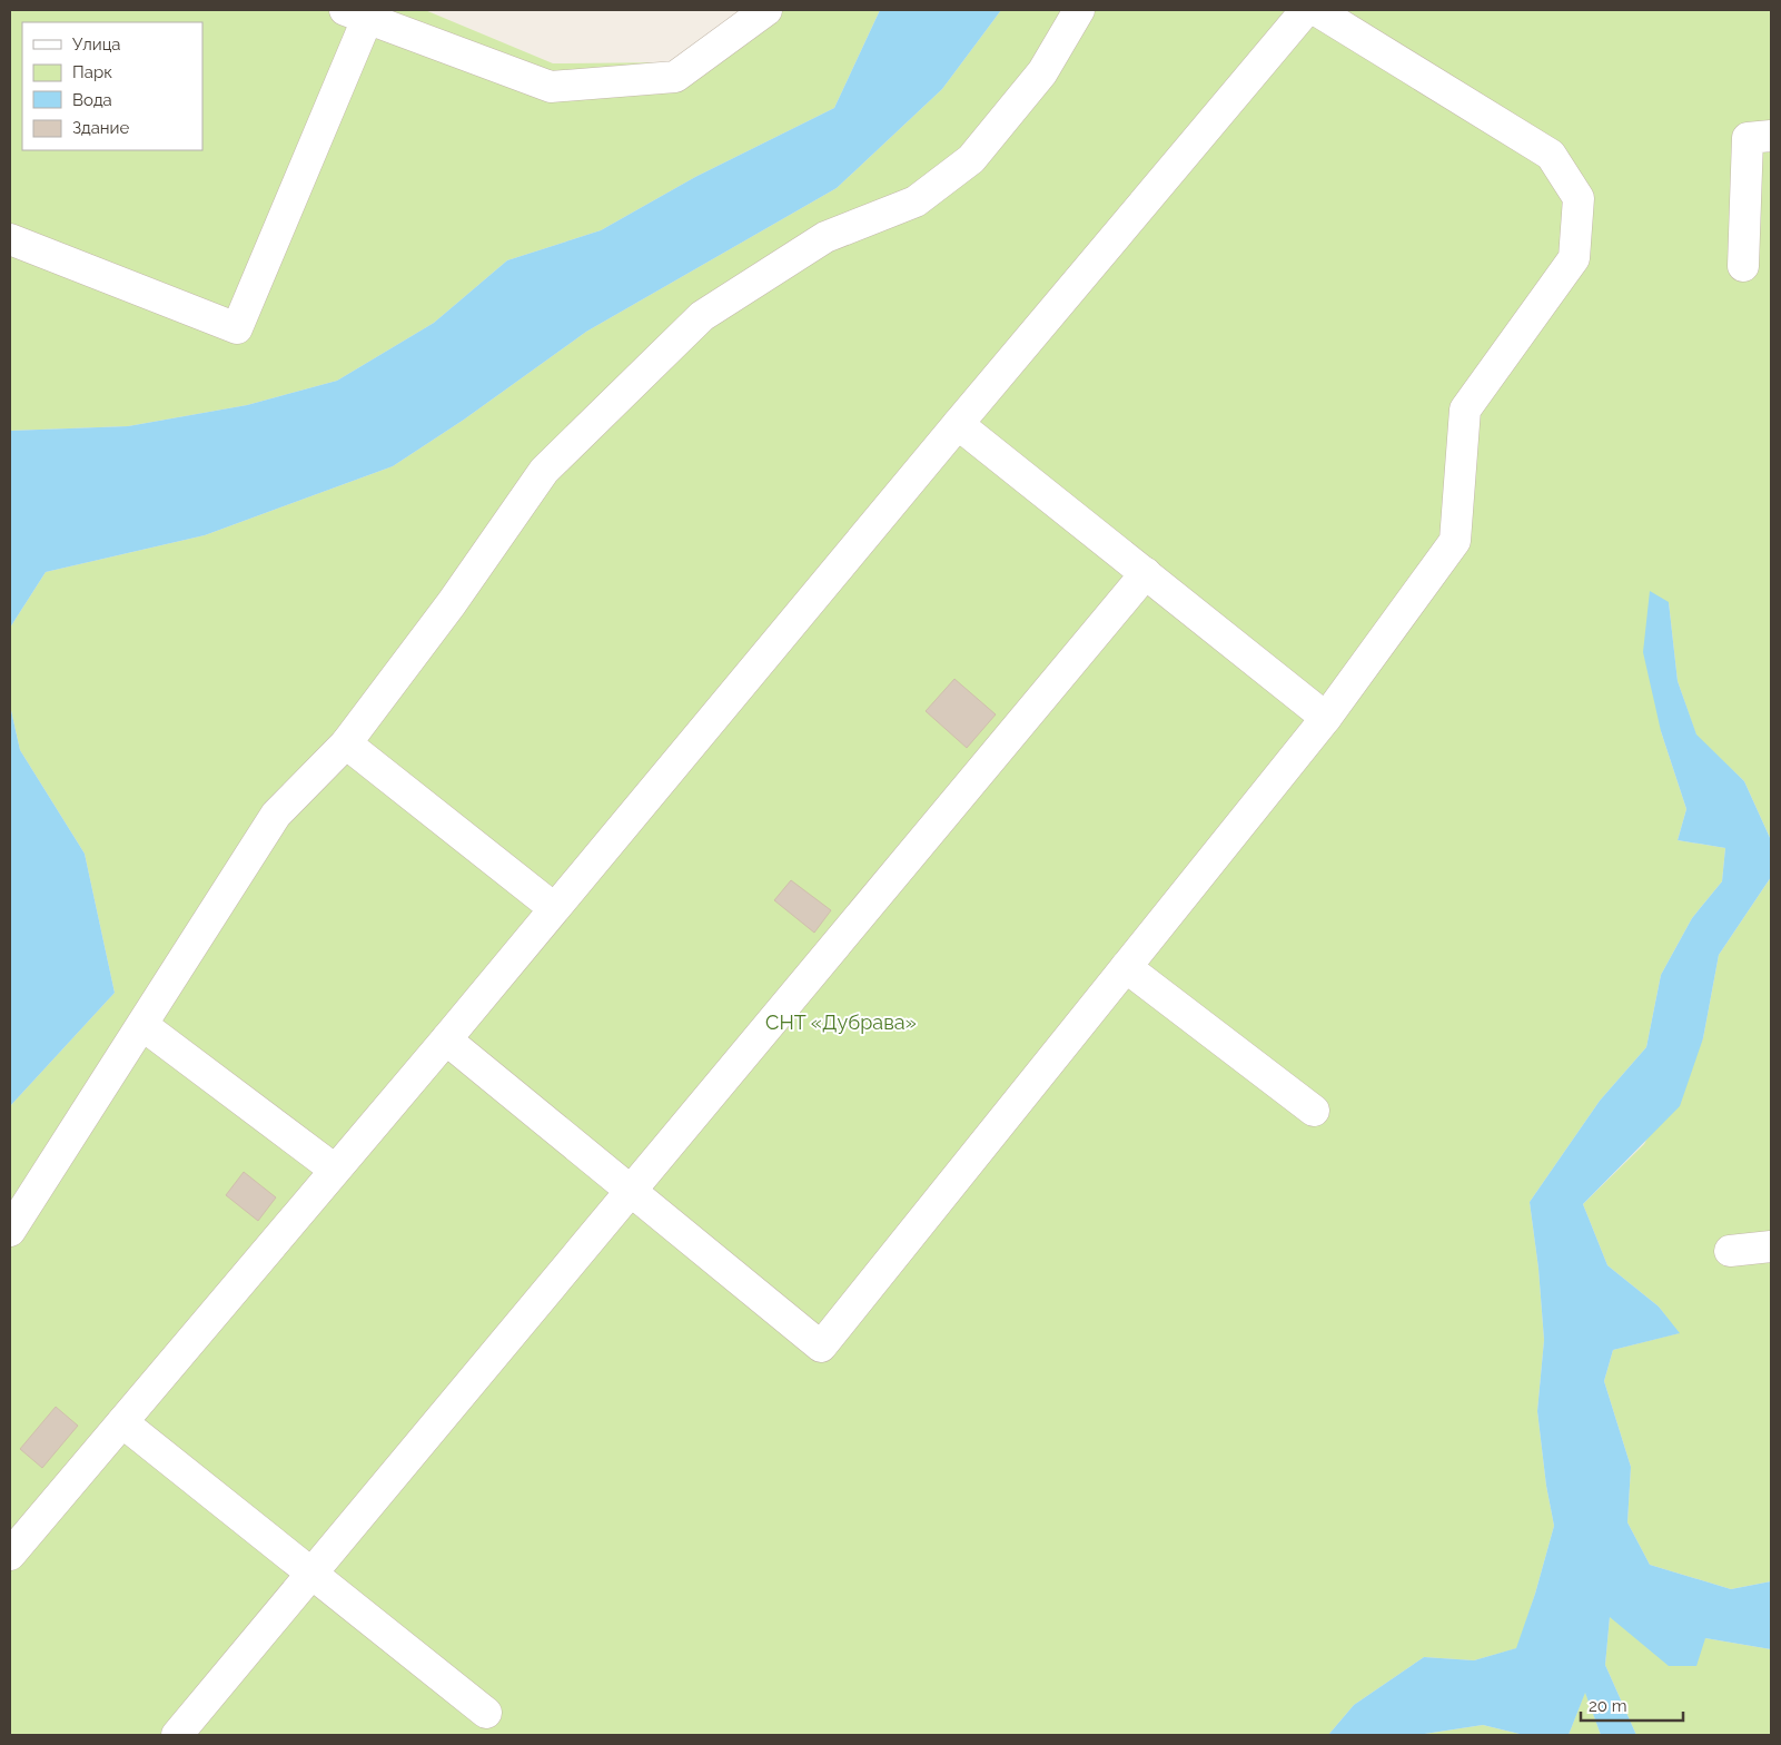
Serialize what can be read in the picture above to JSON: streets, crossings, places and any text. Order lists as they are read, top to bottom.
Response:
{
  "parks": ["СНТ «Дубрава»"],
  "legend": [
    "Улица",
    "Парк",
    "Вода",
    "Здание"
  ],
  "scale_bar": "20 m"
}
